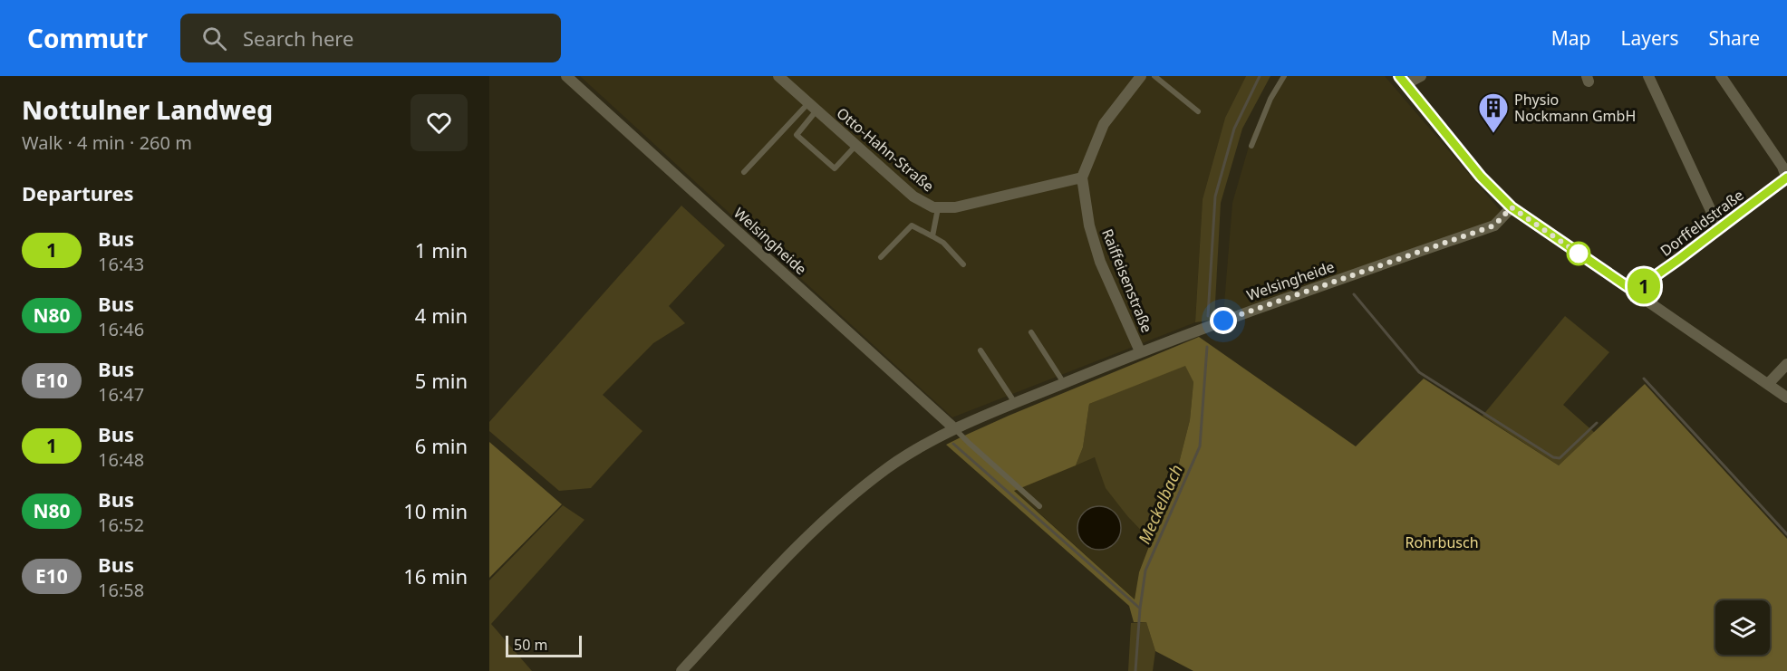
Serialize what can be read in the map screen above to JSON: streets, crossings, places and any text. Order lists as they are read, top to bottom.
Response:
{
  "streets": {
    "street": [
      "Otto-Hahn-Straße",
      "Dorffeldstraße",
      "Welsingheide",
      "Raiffeisenstraße"
    ]
  },
  "crossings": [
    ["Otto-Hahn-Straße", "Raiffeisenstraße"],
    ["Welsingheide", "Raiffeisenstraße"]
  ],
  "water": ["Meckelbach"],
  "parks": ["Rohrbusch"],
  "places": {
    "building": ["Physio Nockmann GmbH"]
  },
  "lines": ["bus line 1"],
  "scale_bar": "50 m",
  "page": {
    "header": "Commutr",
    "search": "Search here",
    "nav": ["Map", "Layers", "Share"],
    "heading": [
      ["Nottulner Landweg", "Walk · 4 min · 260 m"],
      "Departures"
    ],
    "on_map": "1",
    "list": [
      {
        "mark": "1",
        "name": "Bus",
        "note": "16:43",
        "value": "1 min"
      },
      {
        "mark": "N80",
        "name": "Bus",
        "note": "16:46",
        "value": "4 min"
      },
      {
        "mark": "E10",
        "name": "Bus",
        "note": "16:47",
        "value": "5 min"
      },
      {
        "mark": "1",
        "name": "Bus",
        "note": "16:48",
        "value": "6 min"
      },
      {
        "mark": "N80",
        "name": "Bus",
        "note": "16:52",
        "value": "10 min"
      },
      {
        "mark": "E10",
        "name": "Bus",
        "note": "16:58",
        "value": "16 min"
      }
    ],
    "scale": "50 m"
  }
}
